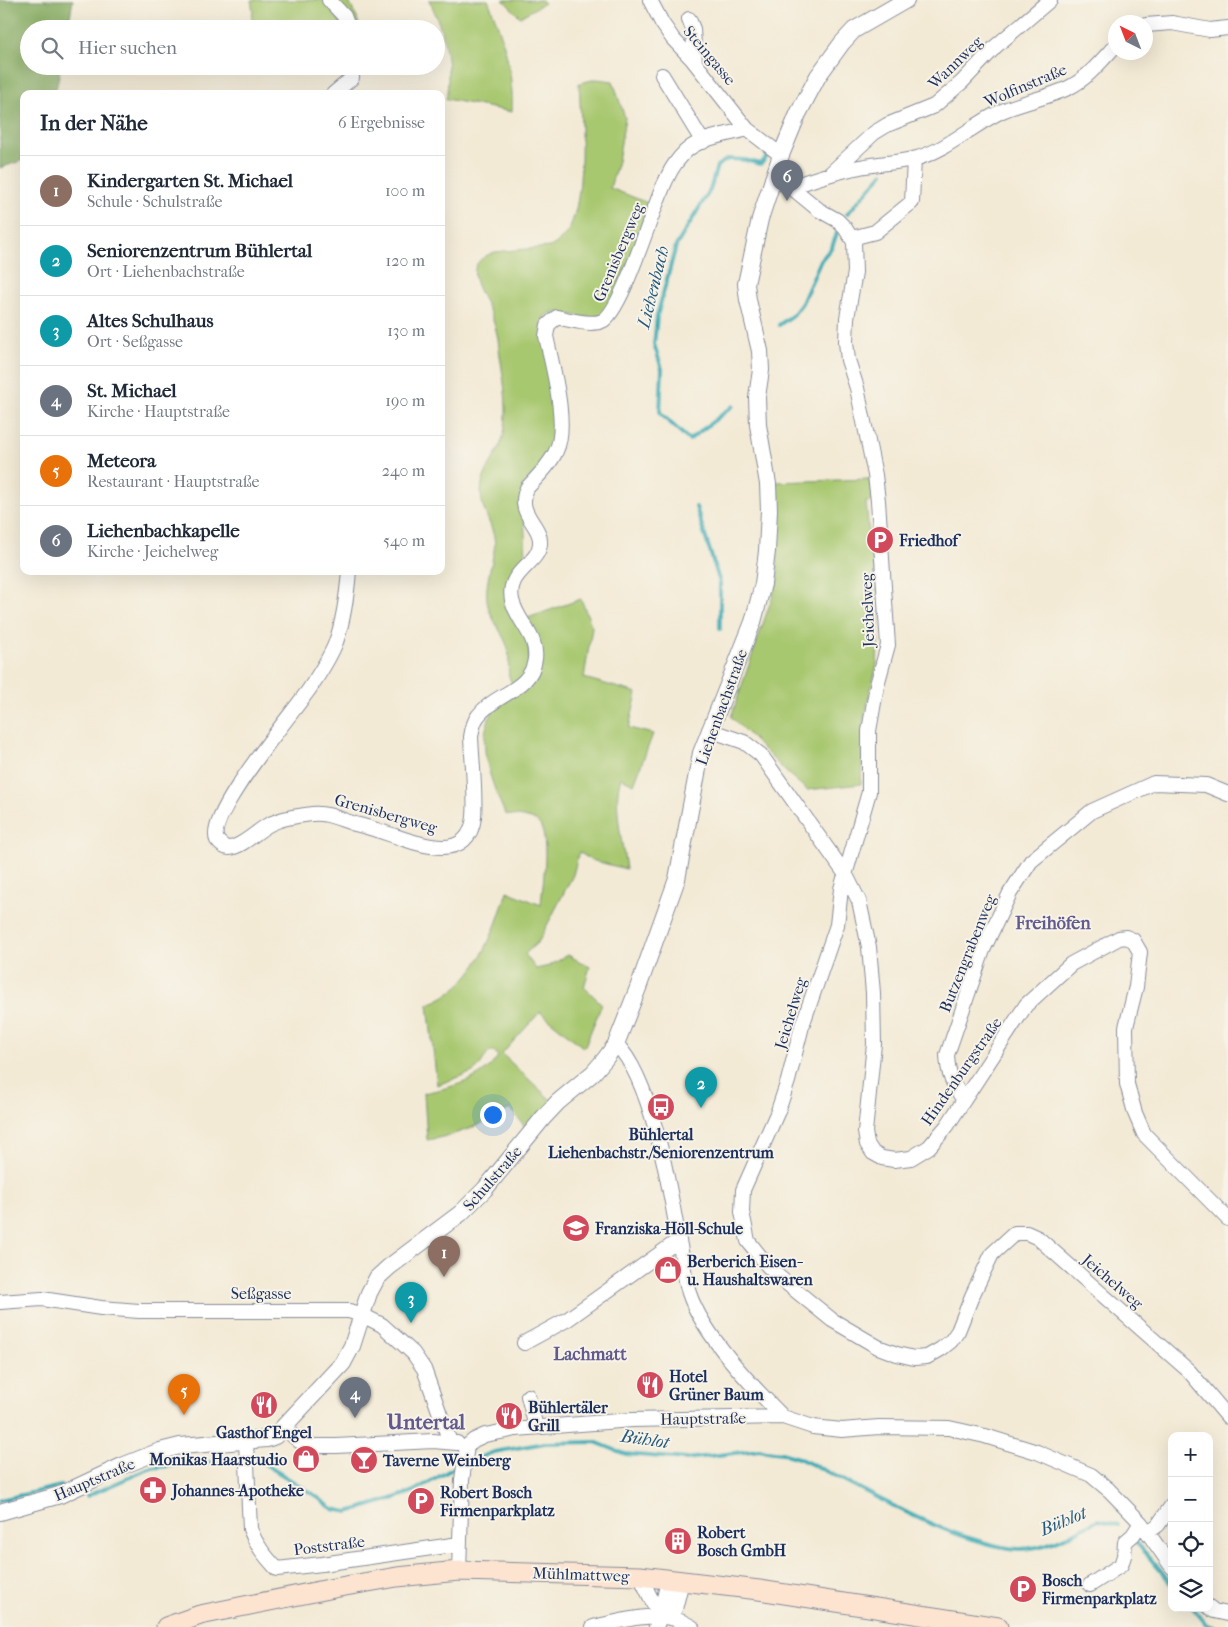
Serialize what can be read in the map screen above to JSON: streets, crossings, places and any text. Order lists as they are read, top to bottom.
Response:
{
  "streets": {
    "main road": ["Mühlmattweg"],
    "street": [
      "Steingasse",
      "Wannweg",
      "Wolfinstraße",
      "Grenisbergweg",
      "Jeichelweg",
      "Liehenbachstraße",
      "Butzengrabenweg",
      "Hindenburgstraße",
      "Schulstraße",
      "Seßgasse",
      "Hauptstraße",
      "Poststraße"
    ]
  },
  "crossings": [
    ["Steingasse", "Grenisbergweg"],
    ["Wannweg", "Wolfinstraße"],
    ["Jeichelweg", "Hindenburgstraße"],
    ["Liehenbachstraße", "Hindenburgstraße"],
    ["Liehenbachstraße", "Schulstraße"],
    ["Butzengrabenweg", "Hindenburgstraße"],
    ["Schulstraße", "Seßgasse"],
    ["Schulstraße", "Hauptstraße"],
    ["Hauptstraße", "Poststraße"]
  ],
  "districts": ["Freihöfen", "Lachmatt", "Untertal"],
  "water": ["Liehenbach", "Bühlot"],
  "places": {
    "parking": ["Friedhof", "Robert Bosch Firmenparkplatz", "Bosch Firmenparkplatz"],
    "bus stop": ["Bühlertal Liehenbachstr./Seniorenzentrum"],
    "school or university": ["Franziska-Höll-Schule"],
    "shop": ["Berberich Eisen- u. Haushaltswaren", "Monikas Haarstudio"],
    "restaurant": ["Hotel Grüner Baum", "Gasthof Engel", "Bühlertäler Grill"],
    "bar": ["Taverne Weinberg"],
    "pharmacy": ["Johannes-Apotheke"],
    "building": ["Robert Bosch GmbH"]
  },
  "north": "top left",
  "page": {
    "search": "Hier suchen",
    "heading": ["In der Nähe", "6 Ergebnisse"],
    "list": [
      {
        "mark": "1",
        "name": "Kindergarten St. Michael",
        "note": "Schule · Schulstraße",
        "value": "100 m"
      },
      {
        "mark": "2",
        "name": "Seniorenzentrum Bühlertal",
        "note": "Ort · Liehenbachstraße",
        "value": "120 m"
      },
      {
        "mark": "3",
        "name": "Altes Schulhaus",
        "note": "Ort · Seßgasse",
        "value": "130 m"
      },
      {
        "mark": "4",
        "name": "St. Michael",
        "note": "Kirche · Hauptstraße",
        "value": "190 m"
      },
      {
        "mark": "5",
        "name": "Meteora",
        "note": "Restaurant · Hauptstraße",
        "value": "240 m"
      },
      {
        "mark": "6",
        "name": "Liehenbachkapelle",
        "note": "Kirche · Jeichelweg",
        "value": "540 m"
      }
    ],
    "pins": [
      "6",
      "2",
      "1",
      "3",
      "5",
      "4"
    ],
    "map_buttons": ["+", "−"]
  }
}
